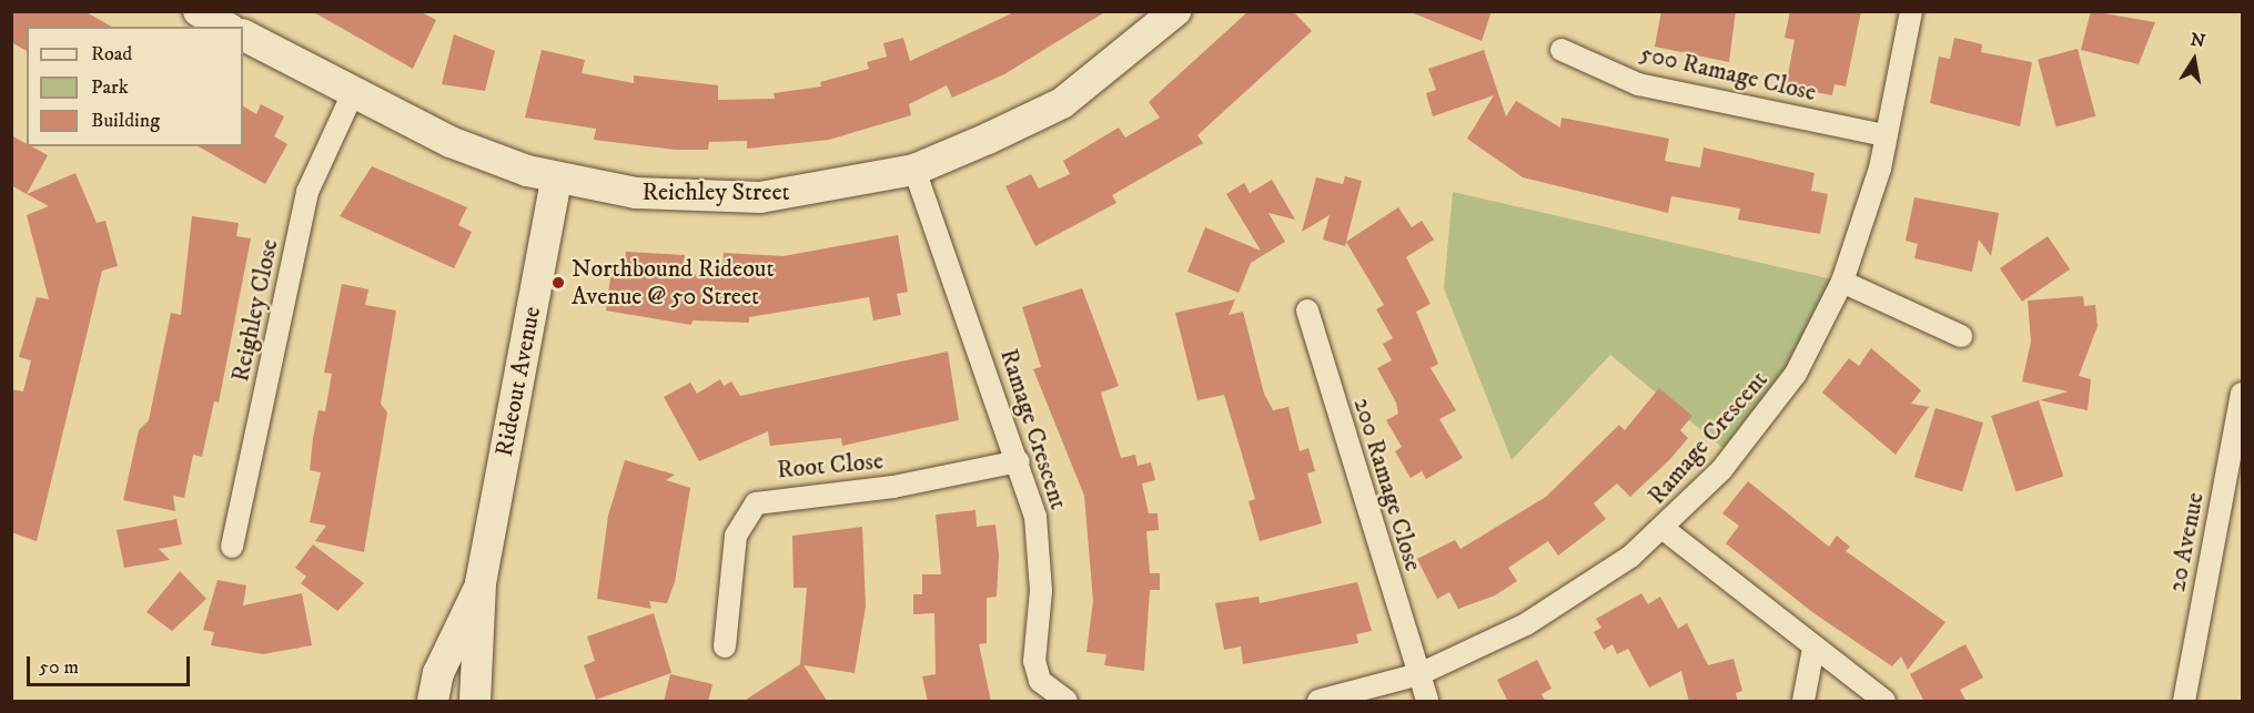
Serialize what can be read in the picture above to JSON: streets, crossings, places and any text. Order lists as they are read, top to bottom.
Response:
{
  "streets": {
    "street": [
      "500 Ramage Close",
      "Reichley Street",
      "Reighley Close",
      "Rideout Avenue",
      "Ramage Crescent",
      "Root Close",
      "200 Ramage Close",
      "20 Avenue"
    ]
  },
  "crossings": [
    ["500 Ramage Close", "Ramage Crescent"],
    ["Reichley Street", "Reighley Close"],
    ["Reichley Street", "Rideout Avenue"],
    ["Reichley Street", "Ramage Crescent"],
    ["Ramage Crescent", "Root Close"],
    ["Ramage Crescent", "200 Ramage Close"]
  ],
  "places": ["Northbound Rideout Avenue @ 50 Street"],
  "legend": ["Road", "Park", "Building"],
  "scale_bar": "50 m",
  "north": "top"
}
